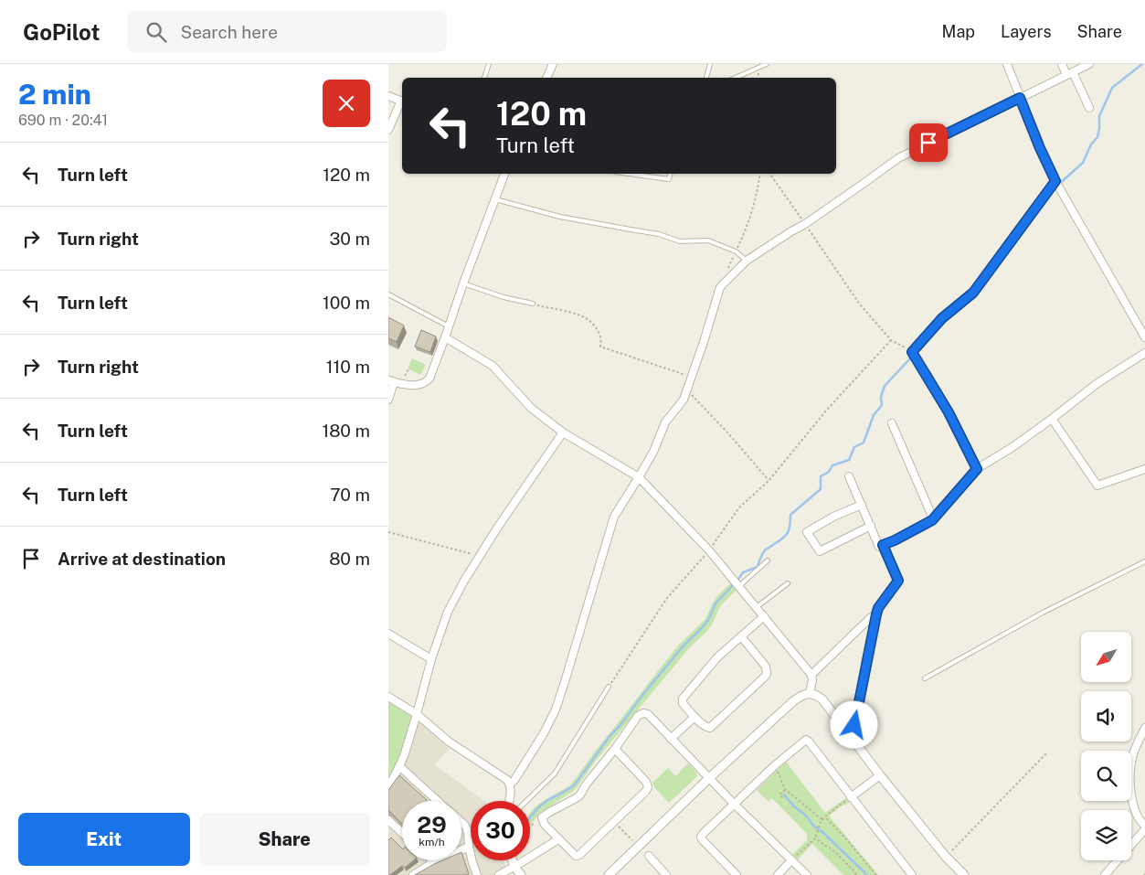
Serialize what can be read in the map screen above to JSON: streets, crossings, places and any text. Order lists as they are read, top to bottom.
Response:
{
  "north": "bottom left",
  "page": {
    "header": "GoPilot",
    "search": "Search here",
    "nav": ["Map", "Layers", "Share"],
    "heading": ["2 min", "690 m · 20:41"],
    "turn": ["120 m", "Turn left"],
    "list": [
      {
        "name": "Turn left",
        "value": "120 m"
      },
      {
        "name": "Turn right",
        "value": "30 m"
      },
      {
        "name": "Turn left",
        "value": "100 m"
      },
      {
        "name": "Turn right",
        "value": "110 m"
      },
      {
        "name": "Turn left",
        "value": "180 m"
      },
      {
        "name": "Turn left",
        "value": "70 m"
      },
      {
        "name": "Arrive at destination",
        "value": "80 m"
      }
    ],
    "speed": "29 km/h",
    "limit": "30",
    "buttons": ["Exit", "Share"]
  }
}
